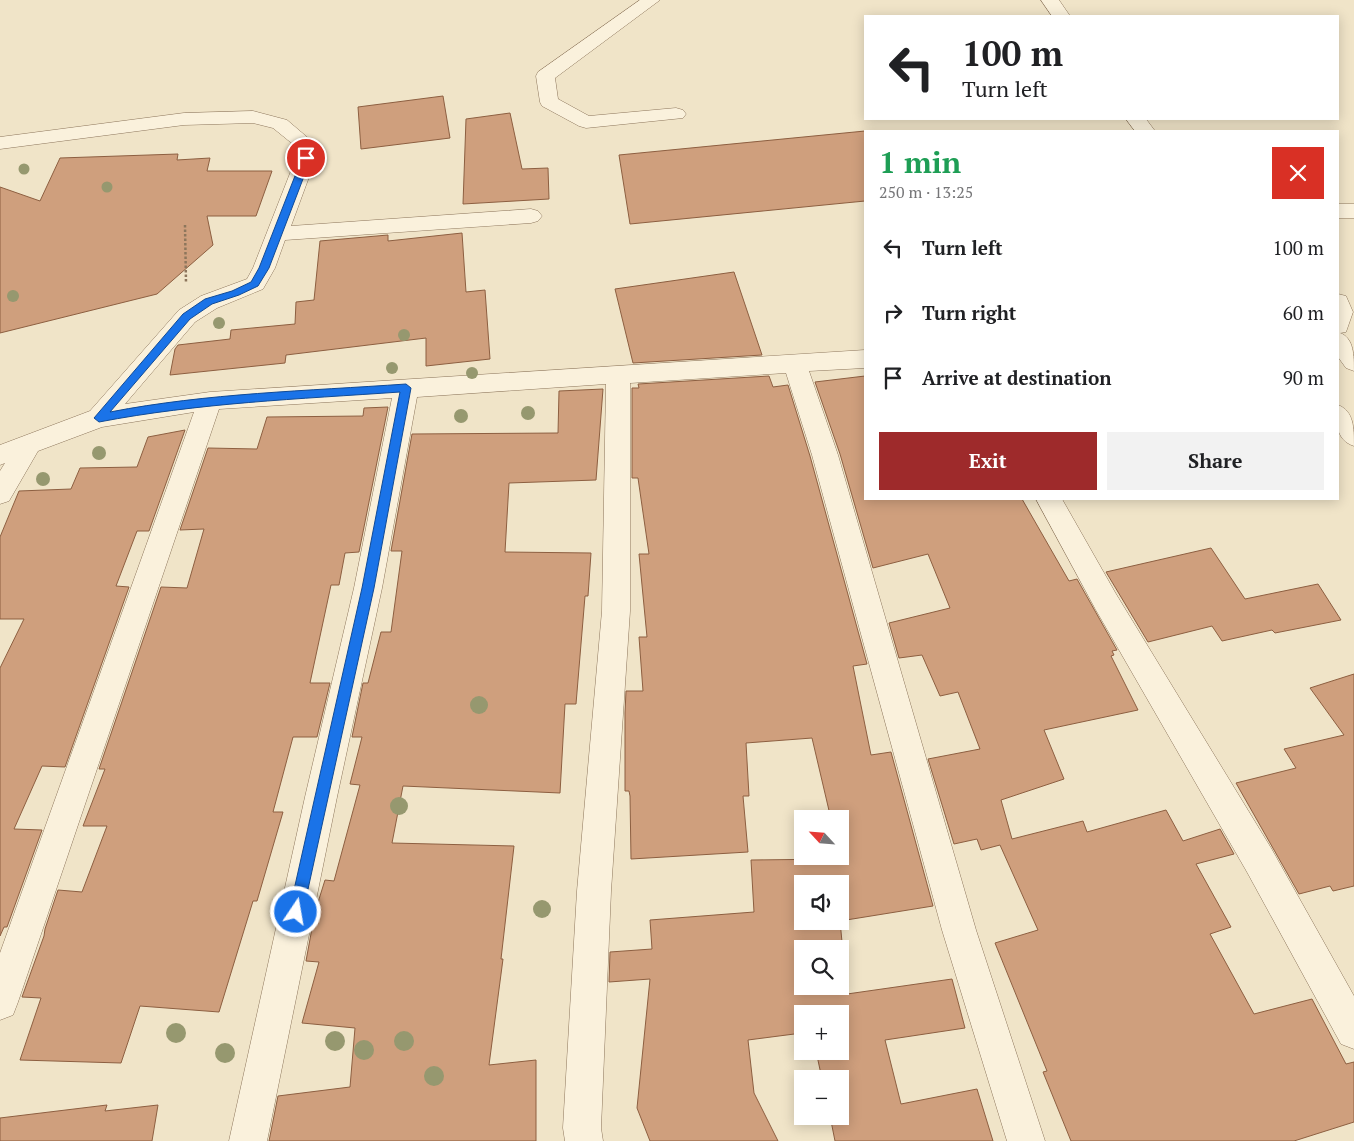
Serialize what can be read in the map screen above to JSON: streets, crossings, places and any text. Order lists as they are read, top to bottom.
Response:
{
  "north": "top left",
  "page": {
    "turn": ["100 m", "Turn left"],
    "heading": ["1 min", "250 m · 13:25"],
    "list": [
      {
        "name": "Turn left",
        "value": "100 m"
      },
      {
        "name": "Turn right",
        "value": "60 m"
      },
      {
        "name": "Arrive at destination",
        "value": "90 m"
      }
    ],
    "buttons": ["Exit", "Share"],
    "map_buttons": ["+", "−"]
  }
}
